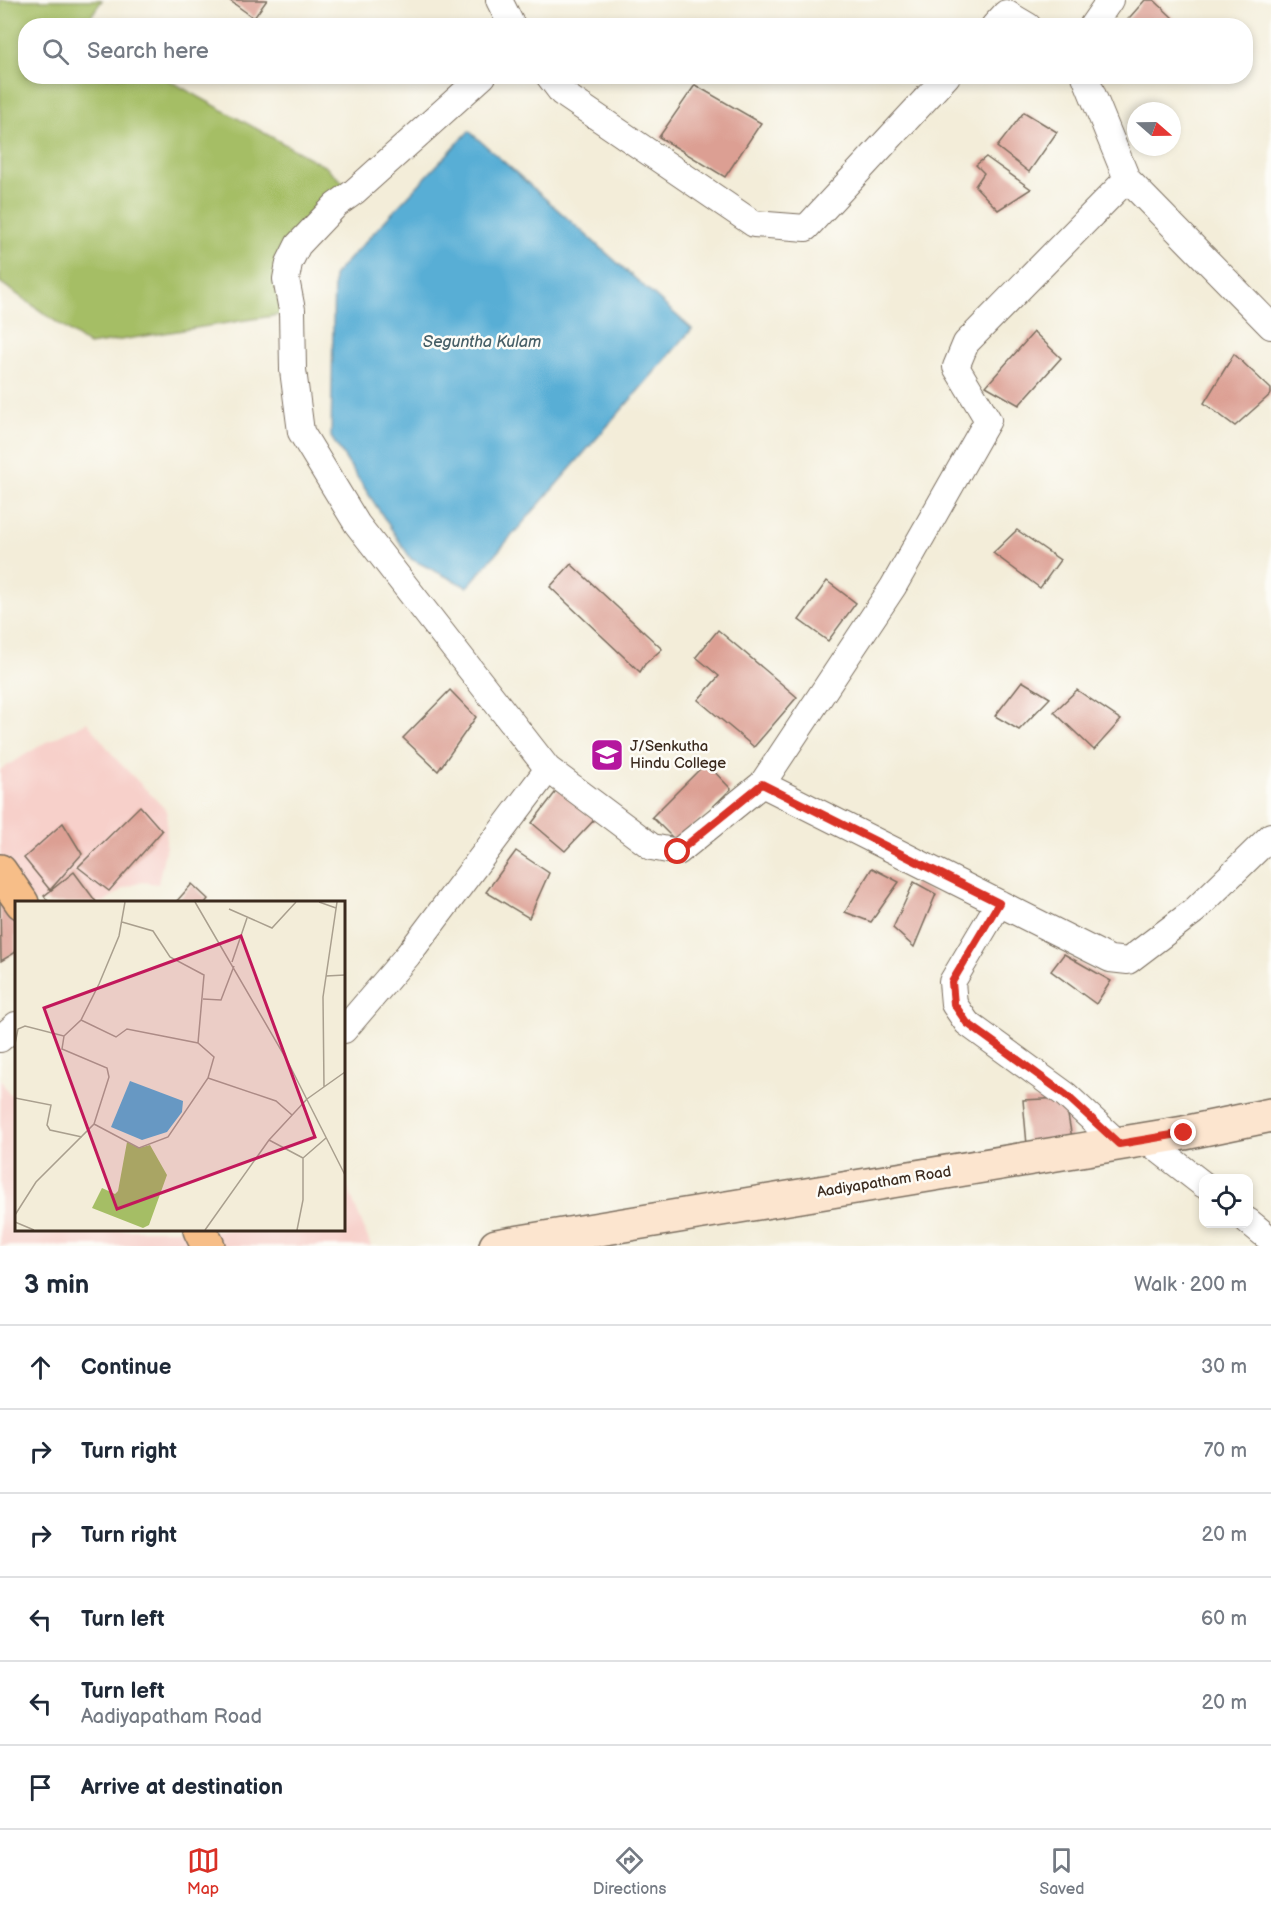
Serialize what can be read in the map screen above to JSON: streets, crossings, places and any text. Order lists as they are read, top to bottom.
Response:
{
  "streets": {
    "street": ["Aadiyapatham Road"]
  },
  "water": ["Seguntha Kulam"],
  "places": {
    "school or university": ["J/Senkutha Hindu College"]
  },
  "north": "right",
  "page": {
    "search": "Search here",
    "heading": ["3 min", "Walk · 200 m"],
    "list": [
      ["Continue", "30 m"],
      ["Turn right", "70 m"],
      ["Turn right", "20 m"],
      ["Turn left", "60 m"],
      ["Turn left", "Aadiyapatham Road", "20 m"],
      "Arrive at destination"
    ],
    "nav": ["Map", "Directions", "Saved"]
  }
}
